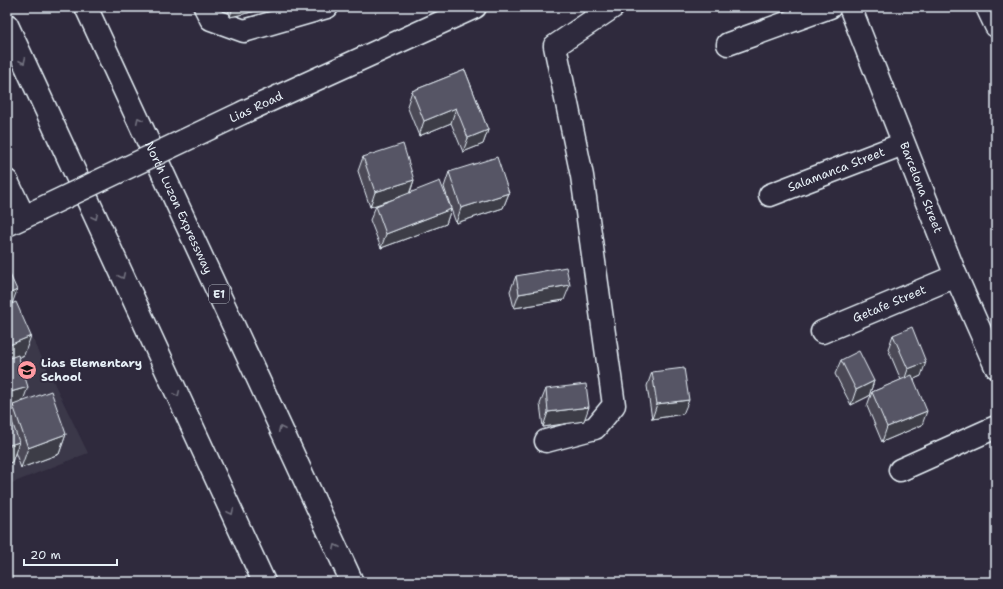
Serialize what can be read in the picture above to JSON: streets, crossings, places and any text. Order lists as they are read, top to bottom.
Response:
{
  "streets": {
    "main road": [
      "Lias Road",
      "Salamanca Street",
      "Barcelona Street",
      "North Luzon Expressway",
      "E1",
      "Getafe Street"
    ]
  },
  "crossings": [
    ["Salamanca Street", "Barcelona Street"],
    ["Barcelona Street", "Getafe Street"]
  ],
  "places": {
    "school or university": ["Lias Elementary School"]
  },
  "scale_bar": "20 m"
}
